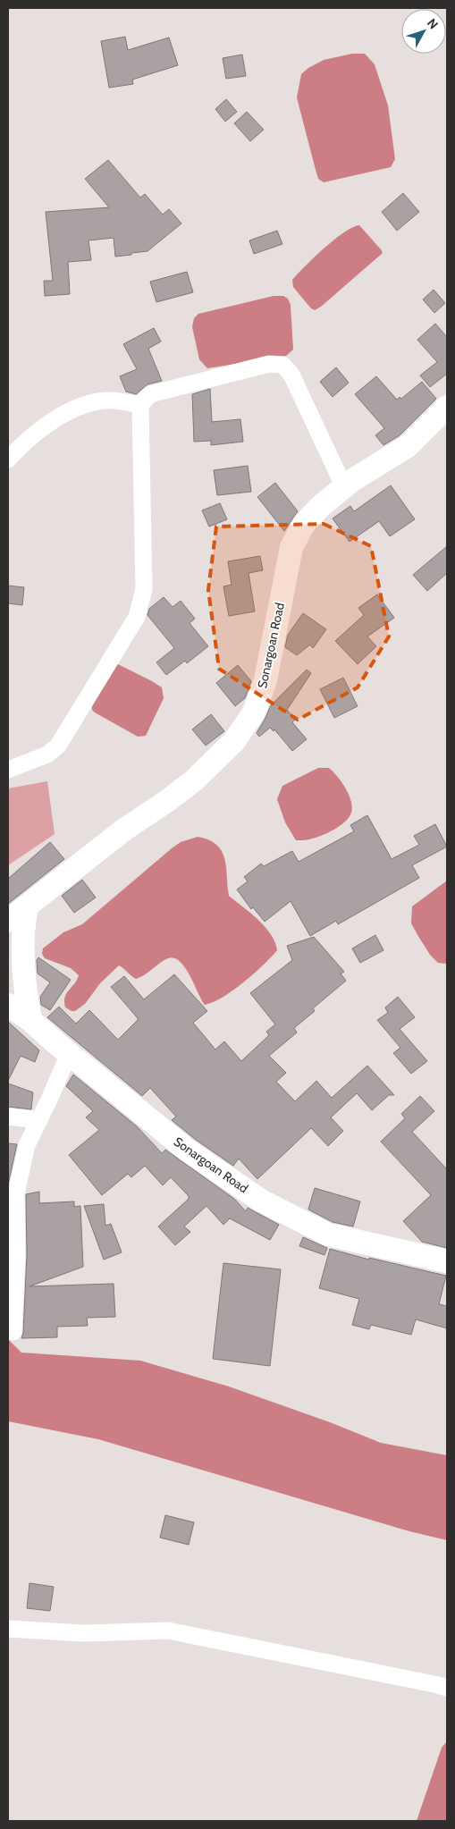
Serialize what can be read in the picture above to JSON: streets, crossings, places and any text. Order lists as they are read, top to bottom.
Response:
{
  "streets": {
    "main road": ["Sonargoan Road"]
  },
  "north": "top right"
}
